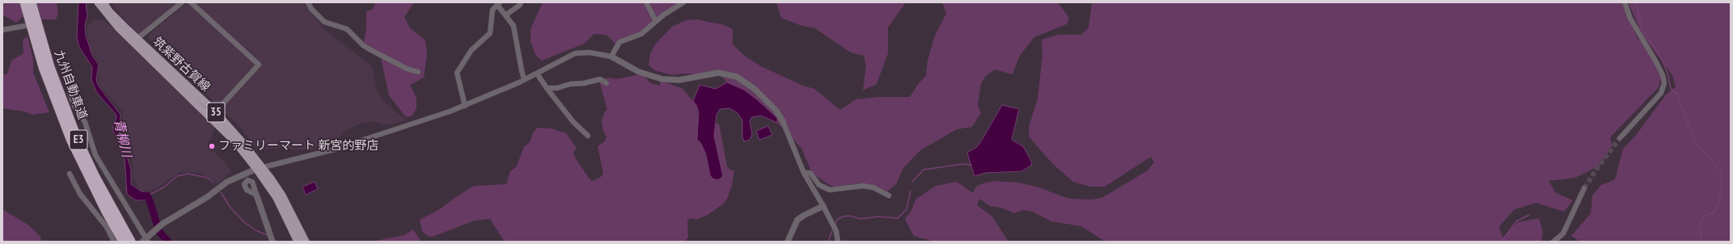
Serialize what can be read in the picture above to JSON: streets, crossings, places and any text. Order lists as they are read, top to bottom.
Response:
{
  "streets": {
    "highway": ["九州自動車道", "E3"],
    "main road": ["筑紫野古賀線", "35"]
  },
  "water": ["青柳川"],
  "places": ["ファミリーマート 新宮的野店"]
}
